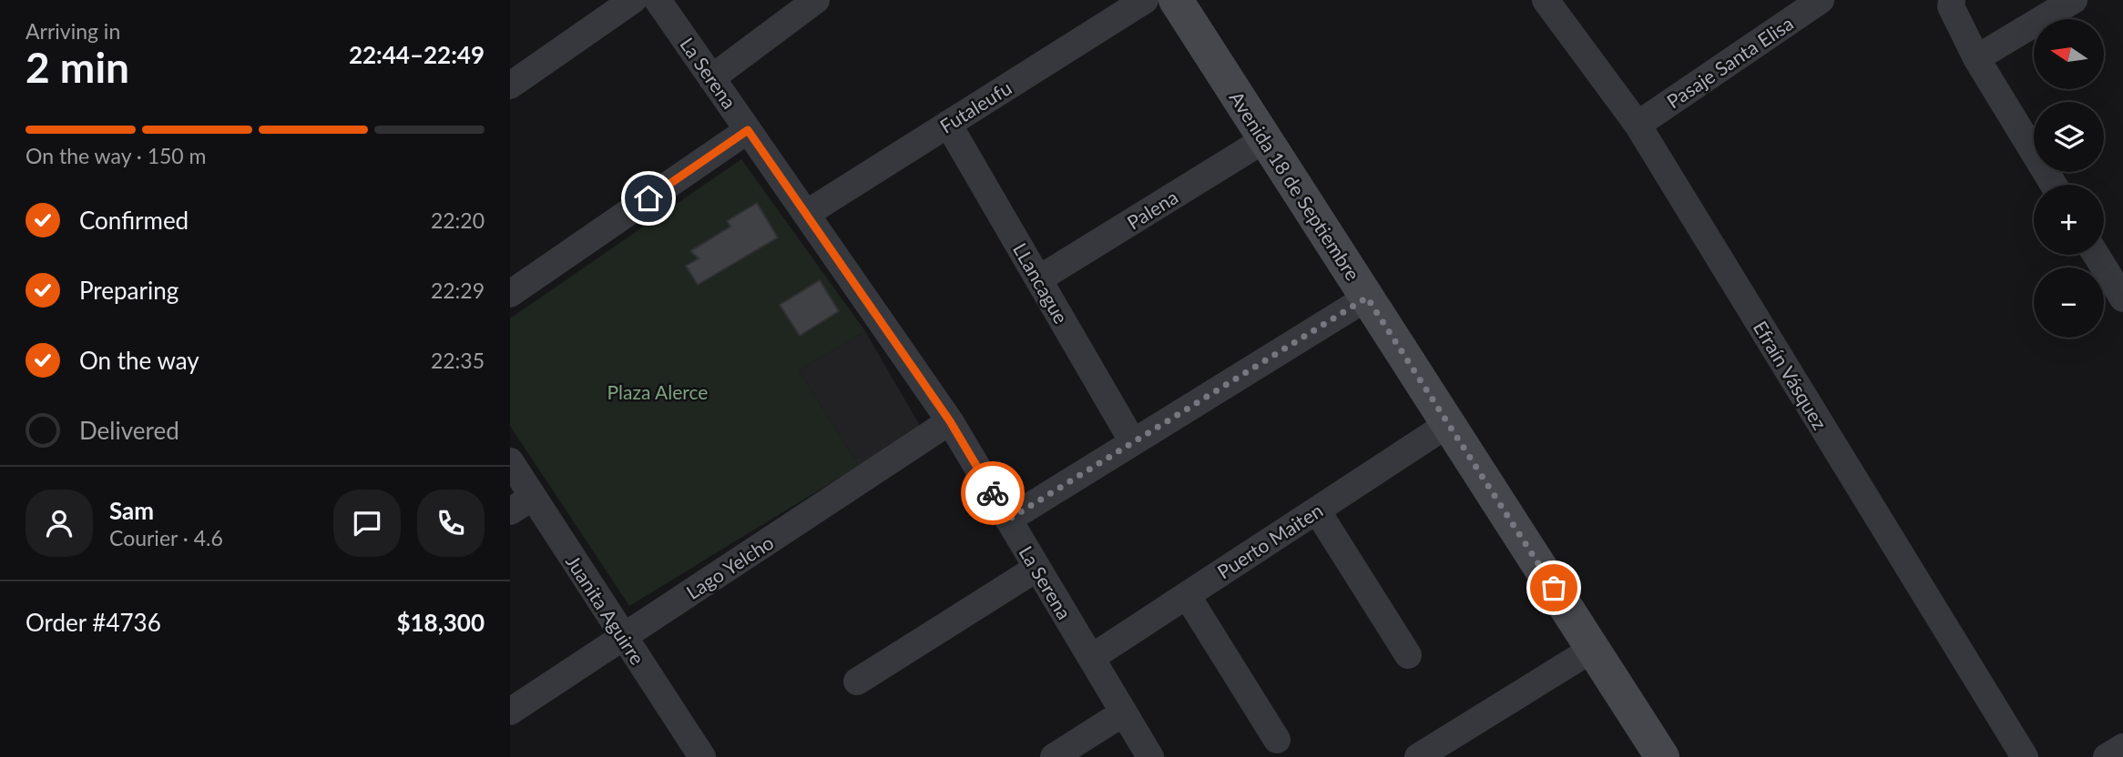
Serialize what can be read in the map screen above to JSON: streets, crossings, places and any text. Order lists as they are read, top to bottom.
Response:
{
  "streets": {
    "street": [
      "Pasaje Santa Elisa",
      "La Serena",
      "Futaleufu",
      "Avenida 18 de Septiembre",
      "Palena",
      "LLancague",
      "Efraín Vásquez",
      "Puerto Maiten",
      "Lago Yelcho",
      "Juanita Aguirre"
    ]
  },
  "crossings": [
    ["Pasaje Santa Elisa", "Efraín Vásquez"],
    ["La Serena", "Futaleufu"],
    ["La Serena", "Puerto Maiten"],
    ["La Serena", "Lago Yelcho"],
    ["Futaleufu", "LLancague"],
    ["Avenida 18 de Septiembre", "Palena"],
    ["Avenida 18 de Septiembre", "Puerto Maiten"],
    ["Palena", "LLancague"],
    ["Lago Yelcho", "Juanita Aguirre"]
  ],
  "parks": ["Plaza Alerce"],
  "north": "left",
  "page": {
    "heading": ["2 min", "Arriving in", "22:44–22:49"],
    "panel": [
      "Sam",
      "Courier · 4.6",
      "Order #4736",
      "$18,300"
    ],
    "map_buttons": ["+", "−"],
    "bar": "On the way · 150 m",
    "list": [
      ["Confirmed", "22:20"],
      ["Preparing", "22:29"],
      ["On the way", "22:35"],
      "Delivered"
    ]
  }
}
